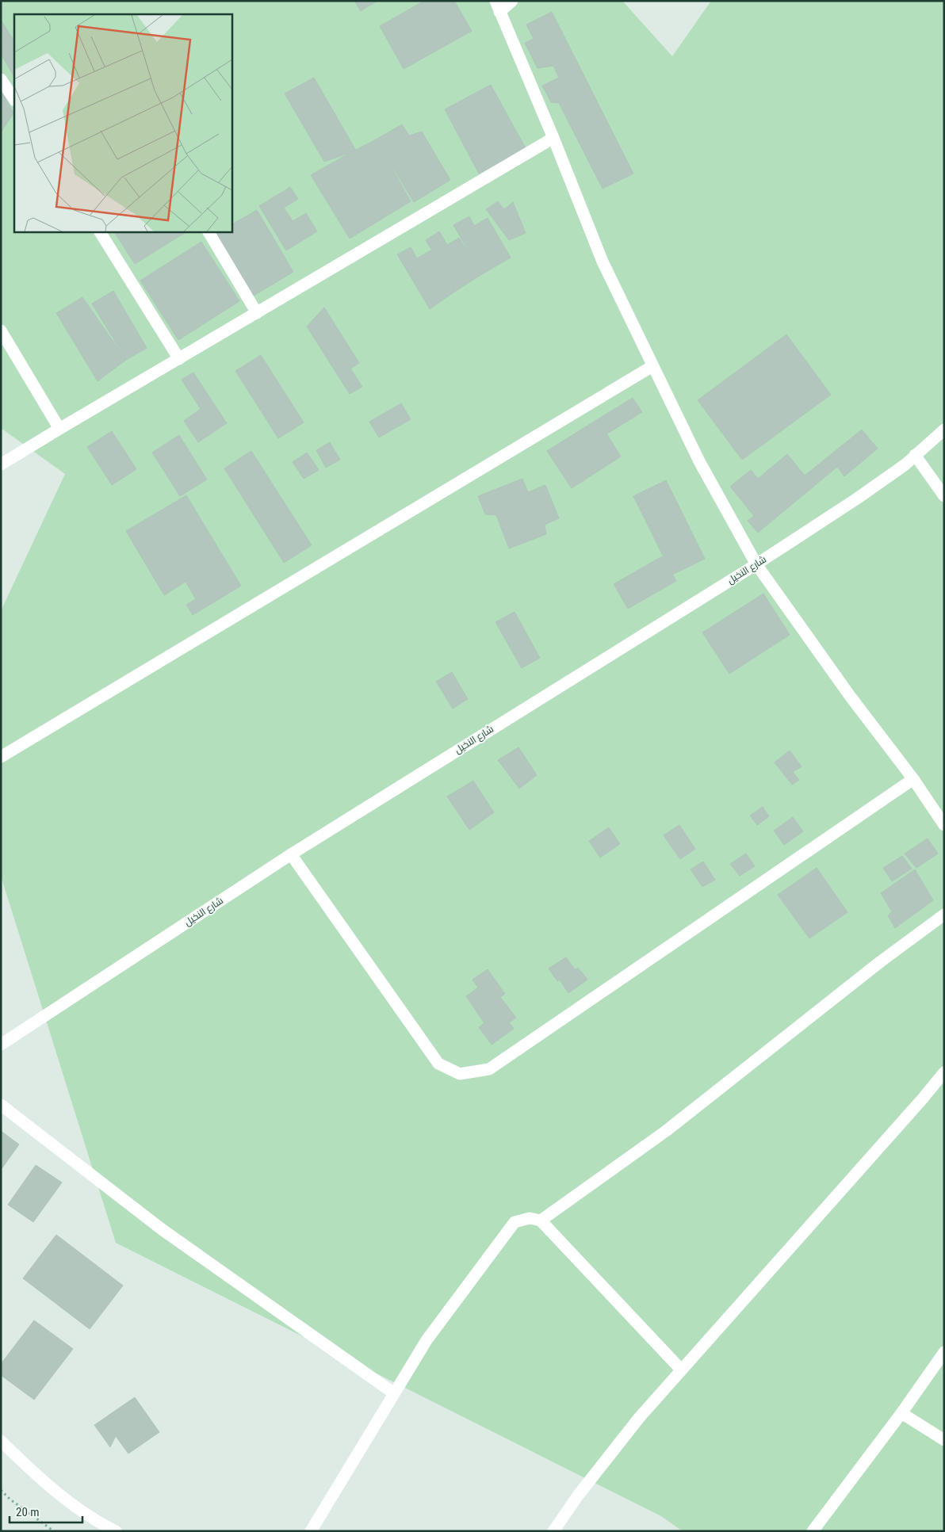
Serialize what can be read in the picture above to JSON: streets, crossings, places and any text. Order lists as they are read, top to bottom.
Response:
{
  "streets": {
    "street": ["شارع النخيل"]
  },
  "scale_bar": "20 m"
}
